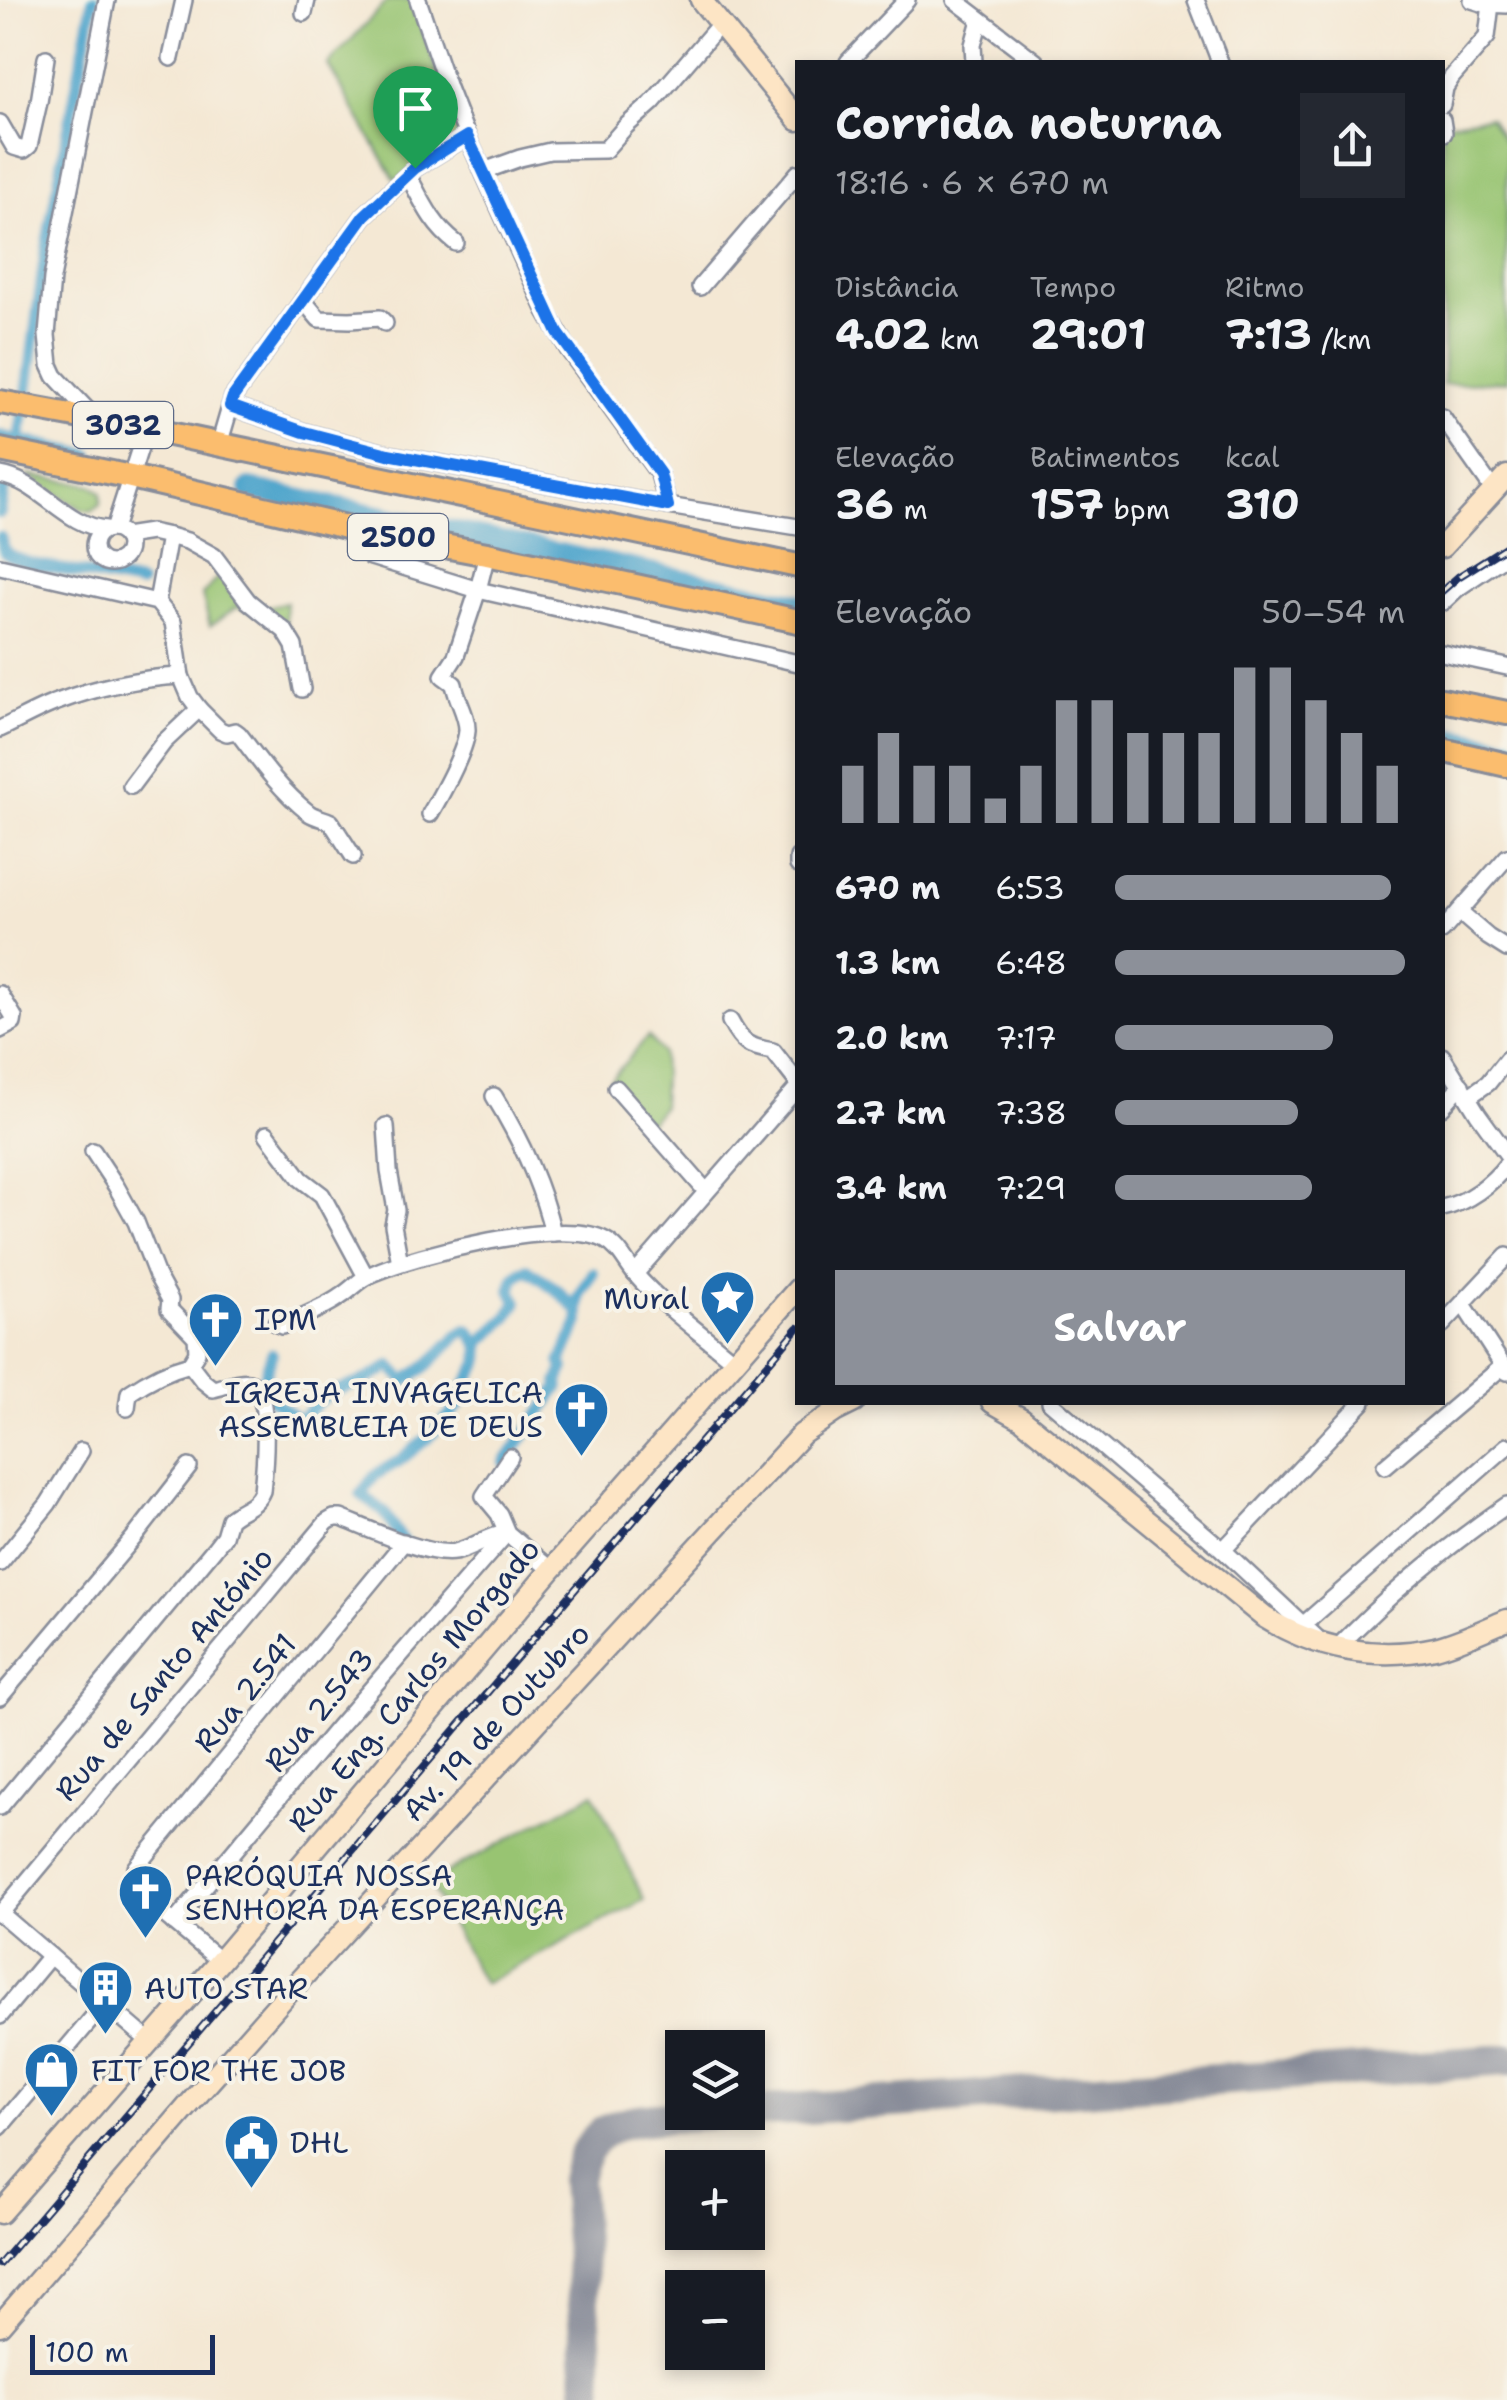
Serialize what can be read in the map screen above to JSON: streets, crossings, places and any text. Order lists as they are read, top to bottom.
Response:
{
  "streets": {
    "main road": ["3032", "2500"],
    "street": [
      "Rua de Santo António",
      "Rua Eng. Carlos Morgado",
      "Rua 2.541",
      "Rua 2.543",
      "Av. 19 de Outubro"
    ]
  },
  "crossings": [
    ["3032", "2500"],
    ["Rua de Santo António", "Rua 2.541"],
    ["Rua 2.541", "Rua 2.543"]
  ],
  "places": {
    "place": ["Mural"],
    "church": ["IPM", "IGREJA INVAGELICA ASSEMBLEIA DE DEUS", "PARÓQUIA NOSSA SENHORA DA ESPERANÇA"],
    "building": ["AUTO STAR"],
    "shop": ["FIT FOR THE JOB"],
    "public building": ["DHL"]
  },
  "scale_bar": "100 m",
  "page": {
    "heading": ["Corrida noturna", "18:16 · 6 × 670 m"],
    "stats": [
      ["Distância", "4.02 km"],
      ["Tempo", "29:01"],
      ["Ritmo", "7:13 /km"],
      ["Elevação", "36 m"],
      ["Batimentos", "157 bpm"],
      ["kcal", "310"]
    ],
    "chart": ["Elevação", "50–54 m"],
    "list": [
      {
        "name": "670 m",
        "note": "6:53"
      },
      {
        "name": "1.3 km",
        "note": "6:48"
      },
      {
        "name": "2.0 km",
        "note": "7:17"
      },
      {
        "name": "2.7 km",
        "note": "7:38"
      },
      {
        "name": "3.4 km",
        "note": "7:29"
      }
    ],
    "buttons": "Salvar",
    "map_buttons": ["+", "−"],
    "scale": "100 m"
  }
}
